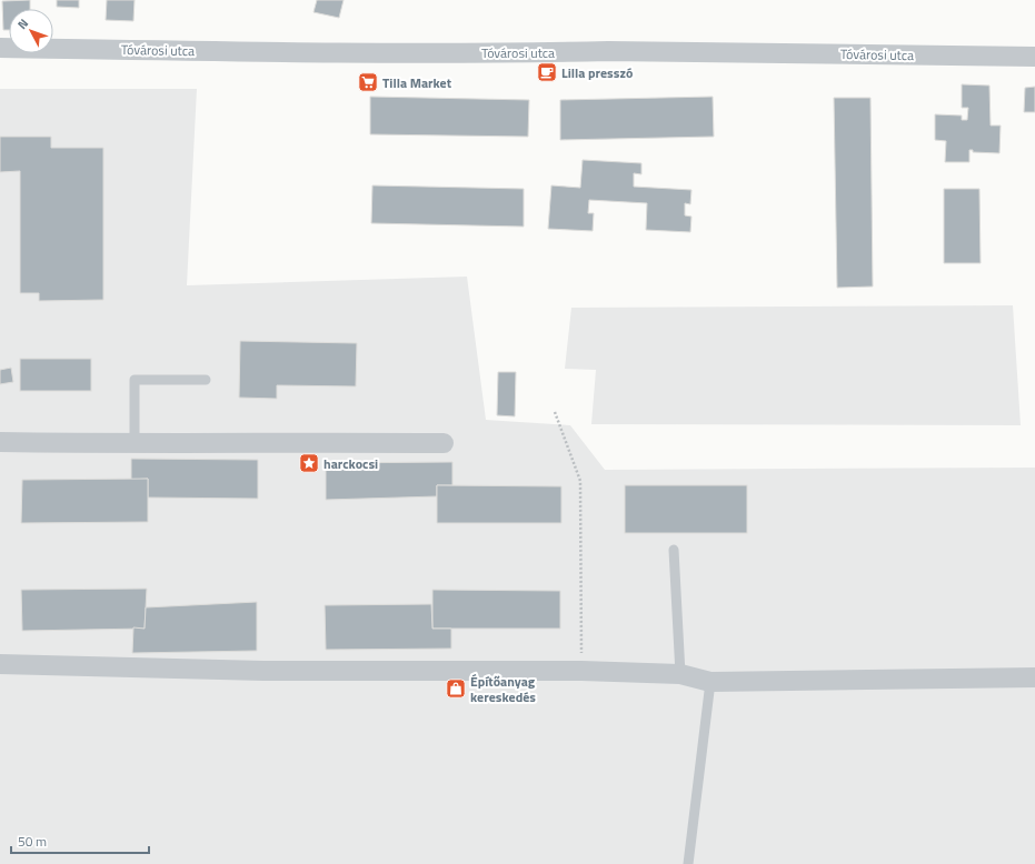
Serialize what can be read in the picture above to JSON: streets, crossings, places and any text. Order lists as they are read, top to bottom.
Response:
{
  "streets": {
    "street": ["Tóvárosi utca"]
  },
  "places": {
    "cafe": ["Lilla presszó"],
    "supermarket": ["Tilla Market"],
    "place": ["harckocsi"],
    "shop": ["Építőanyag kereskedés"]
  },
  "scale_bar": "50 m",
  "north": "top left"
}
